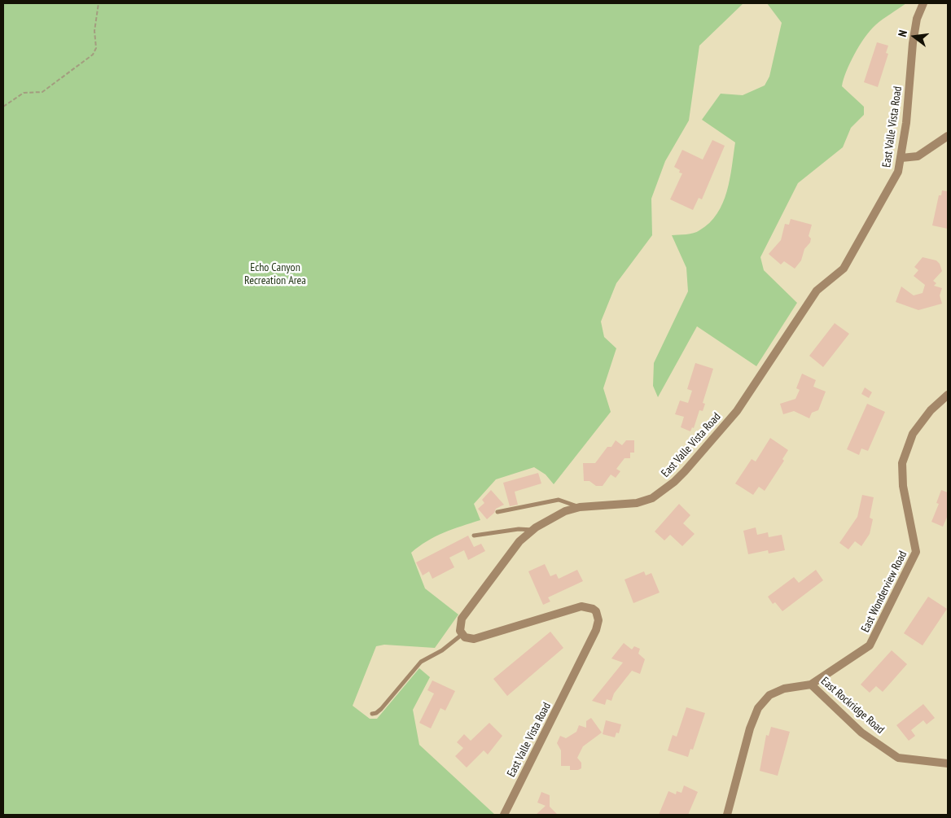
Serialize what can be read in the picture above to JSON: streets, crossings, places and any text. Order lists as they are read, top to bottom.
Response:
{
  "streets": {
    "street": ["East Valle Vista Road", "East Wonderview Road", "East Rockridge Road"]
  },
  "crossings": [
    ["East Wonderview Road", "East Rockridge Road"]
  ],
  "parks": ["Echo Canyon Recreation Area"],
  "north": "left"
}
